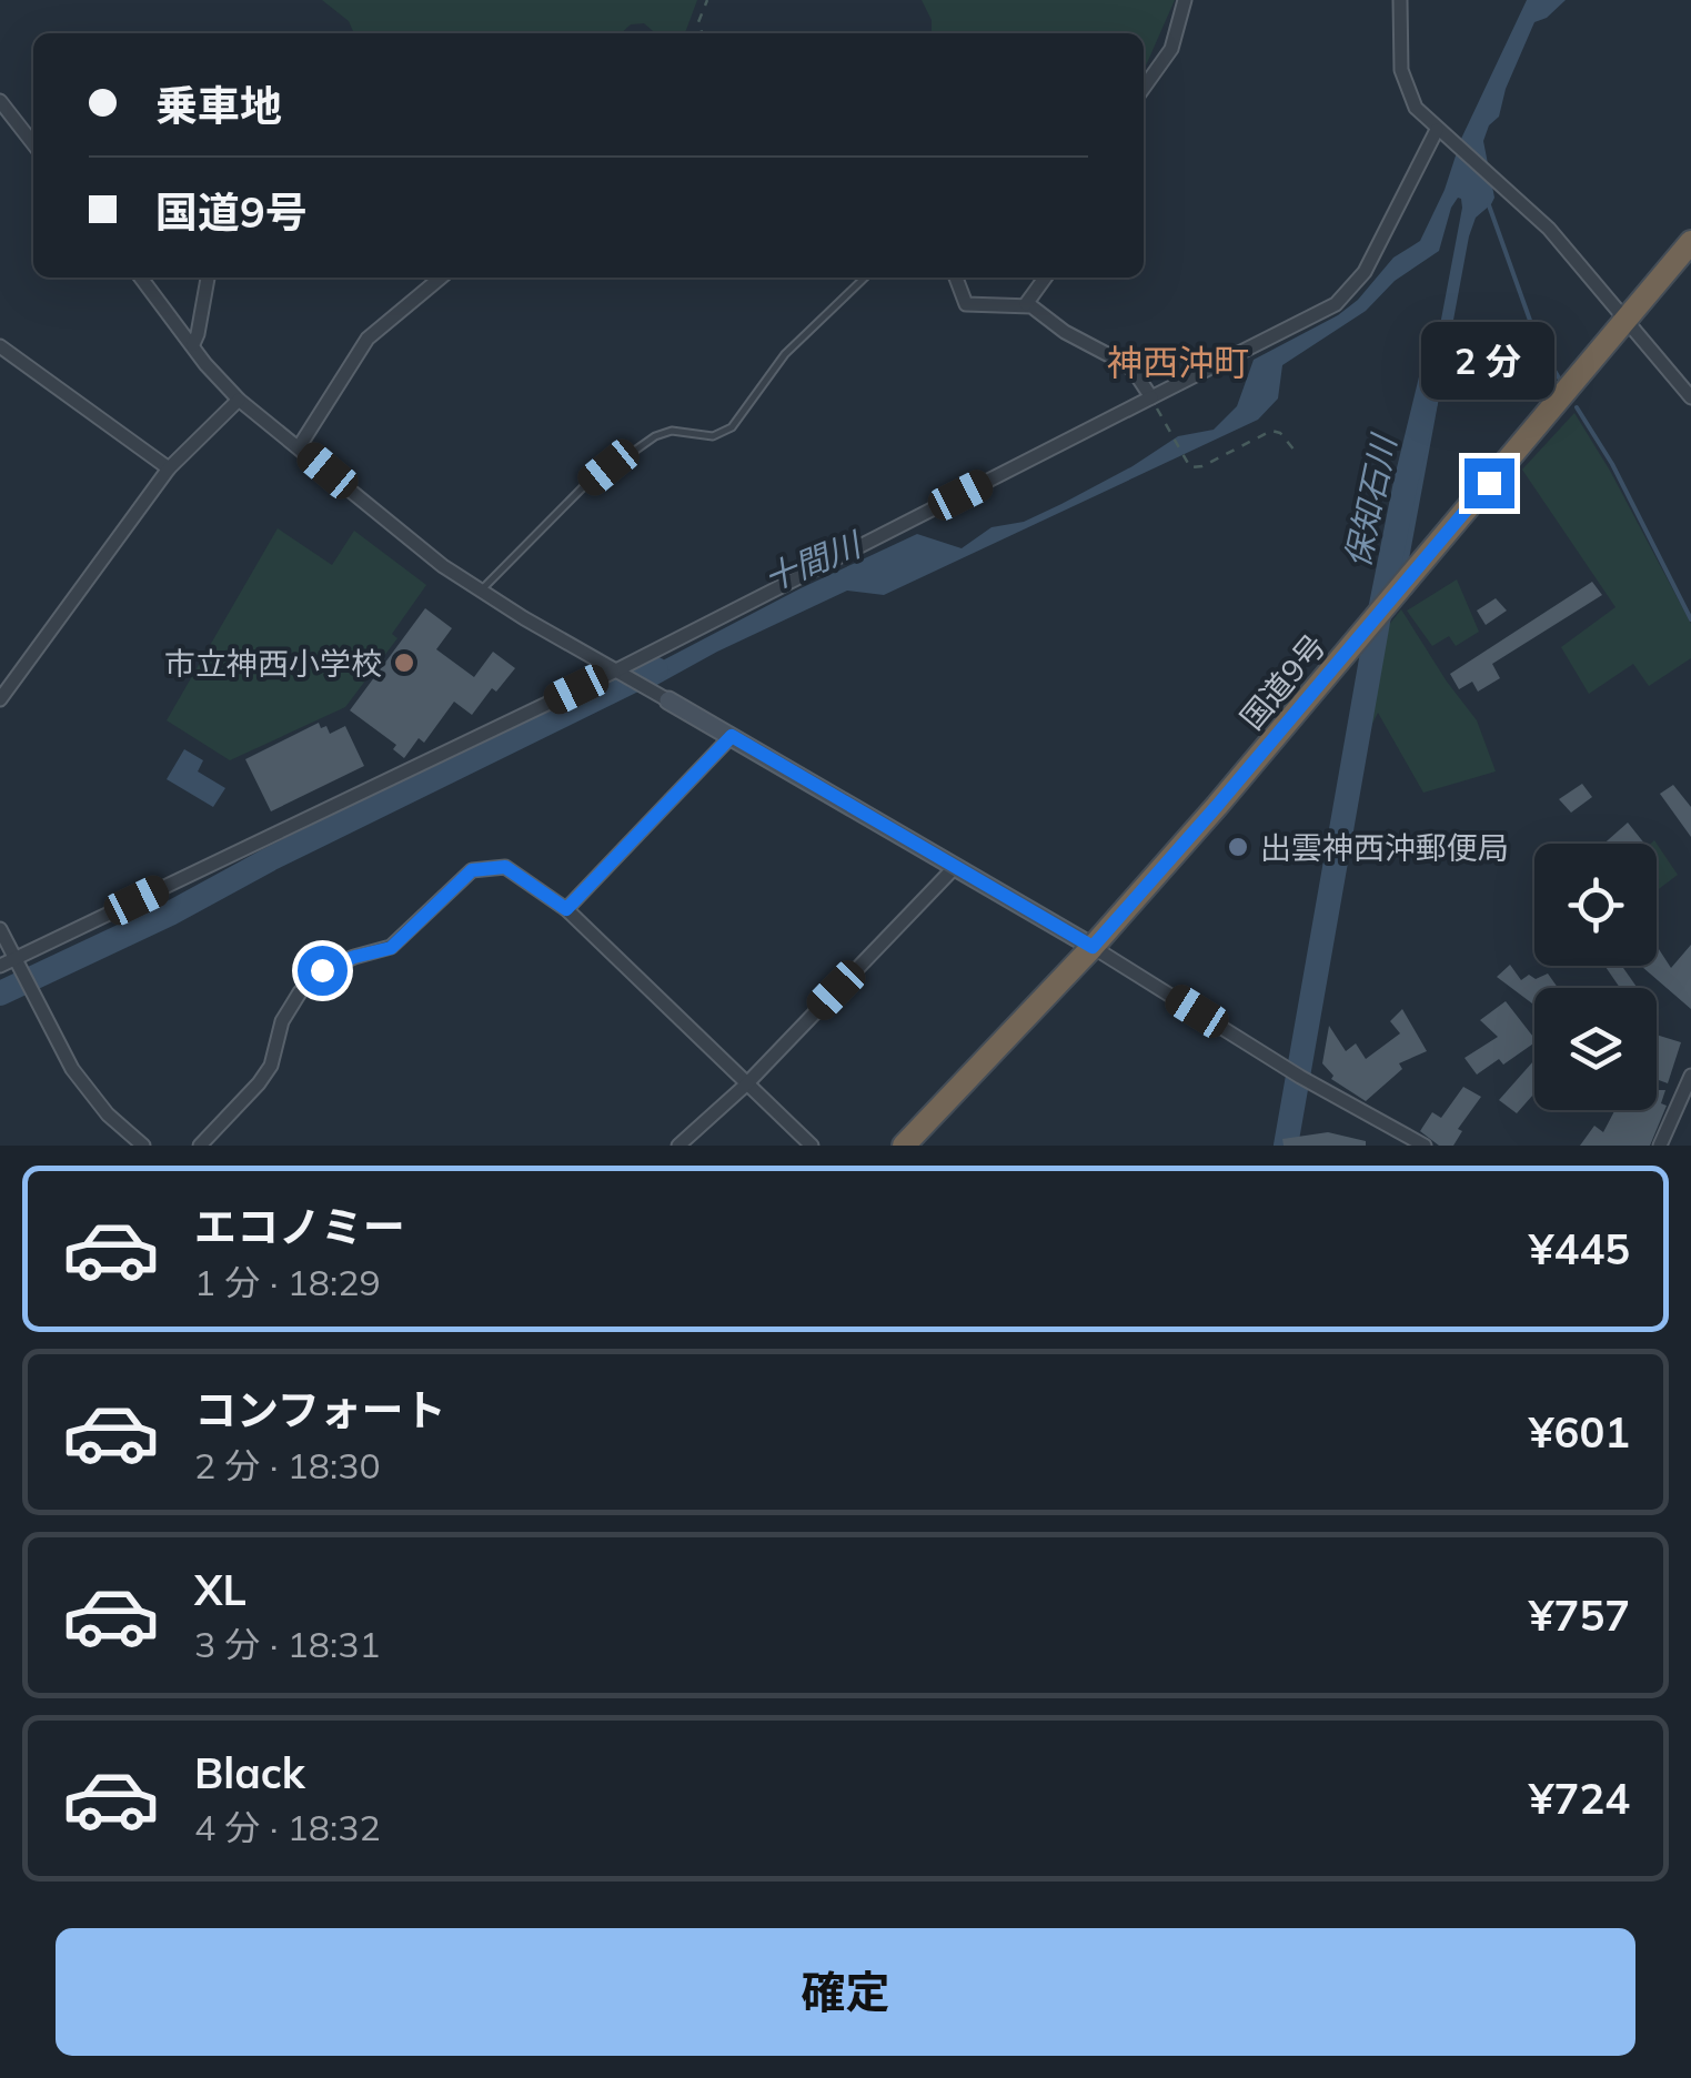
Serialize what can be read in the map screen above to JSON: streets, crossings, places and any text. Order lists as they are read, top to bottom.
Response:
{
  "streets": {
    "highway": ["国道9号"]
  },
  "districts": ["神西沖町"],
  "water": ["保知石川", "十間川"],
  "places": ["市立神西小学校", "出雲神西沖郵便局"],
  "page": {
    "banner": ["乗車地", "国道9号"],
    "bubble": "2 分",
    "list": [
      {
        "name": "エコノミー",
        "note": "1 分 · 18:29",
        "value": "¥445"
      },
      {
        "name": "コンフォート",
        "note": "2 分 · 18:30",
        "value": "¥601"
      },
      {
        "name": "XL",
        "note": "3 分 · 18:31",
        "value": "¥757"
      },
      {
        "name": "Black",
        "note": "4 分 · 18:32",
        "value": "¥724"
      }
    ],
    "buttons": "確定"
  }
}
